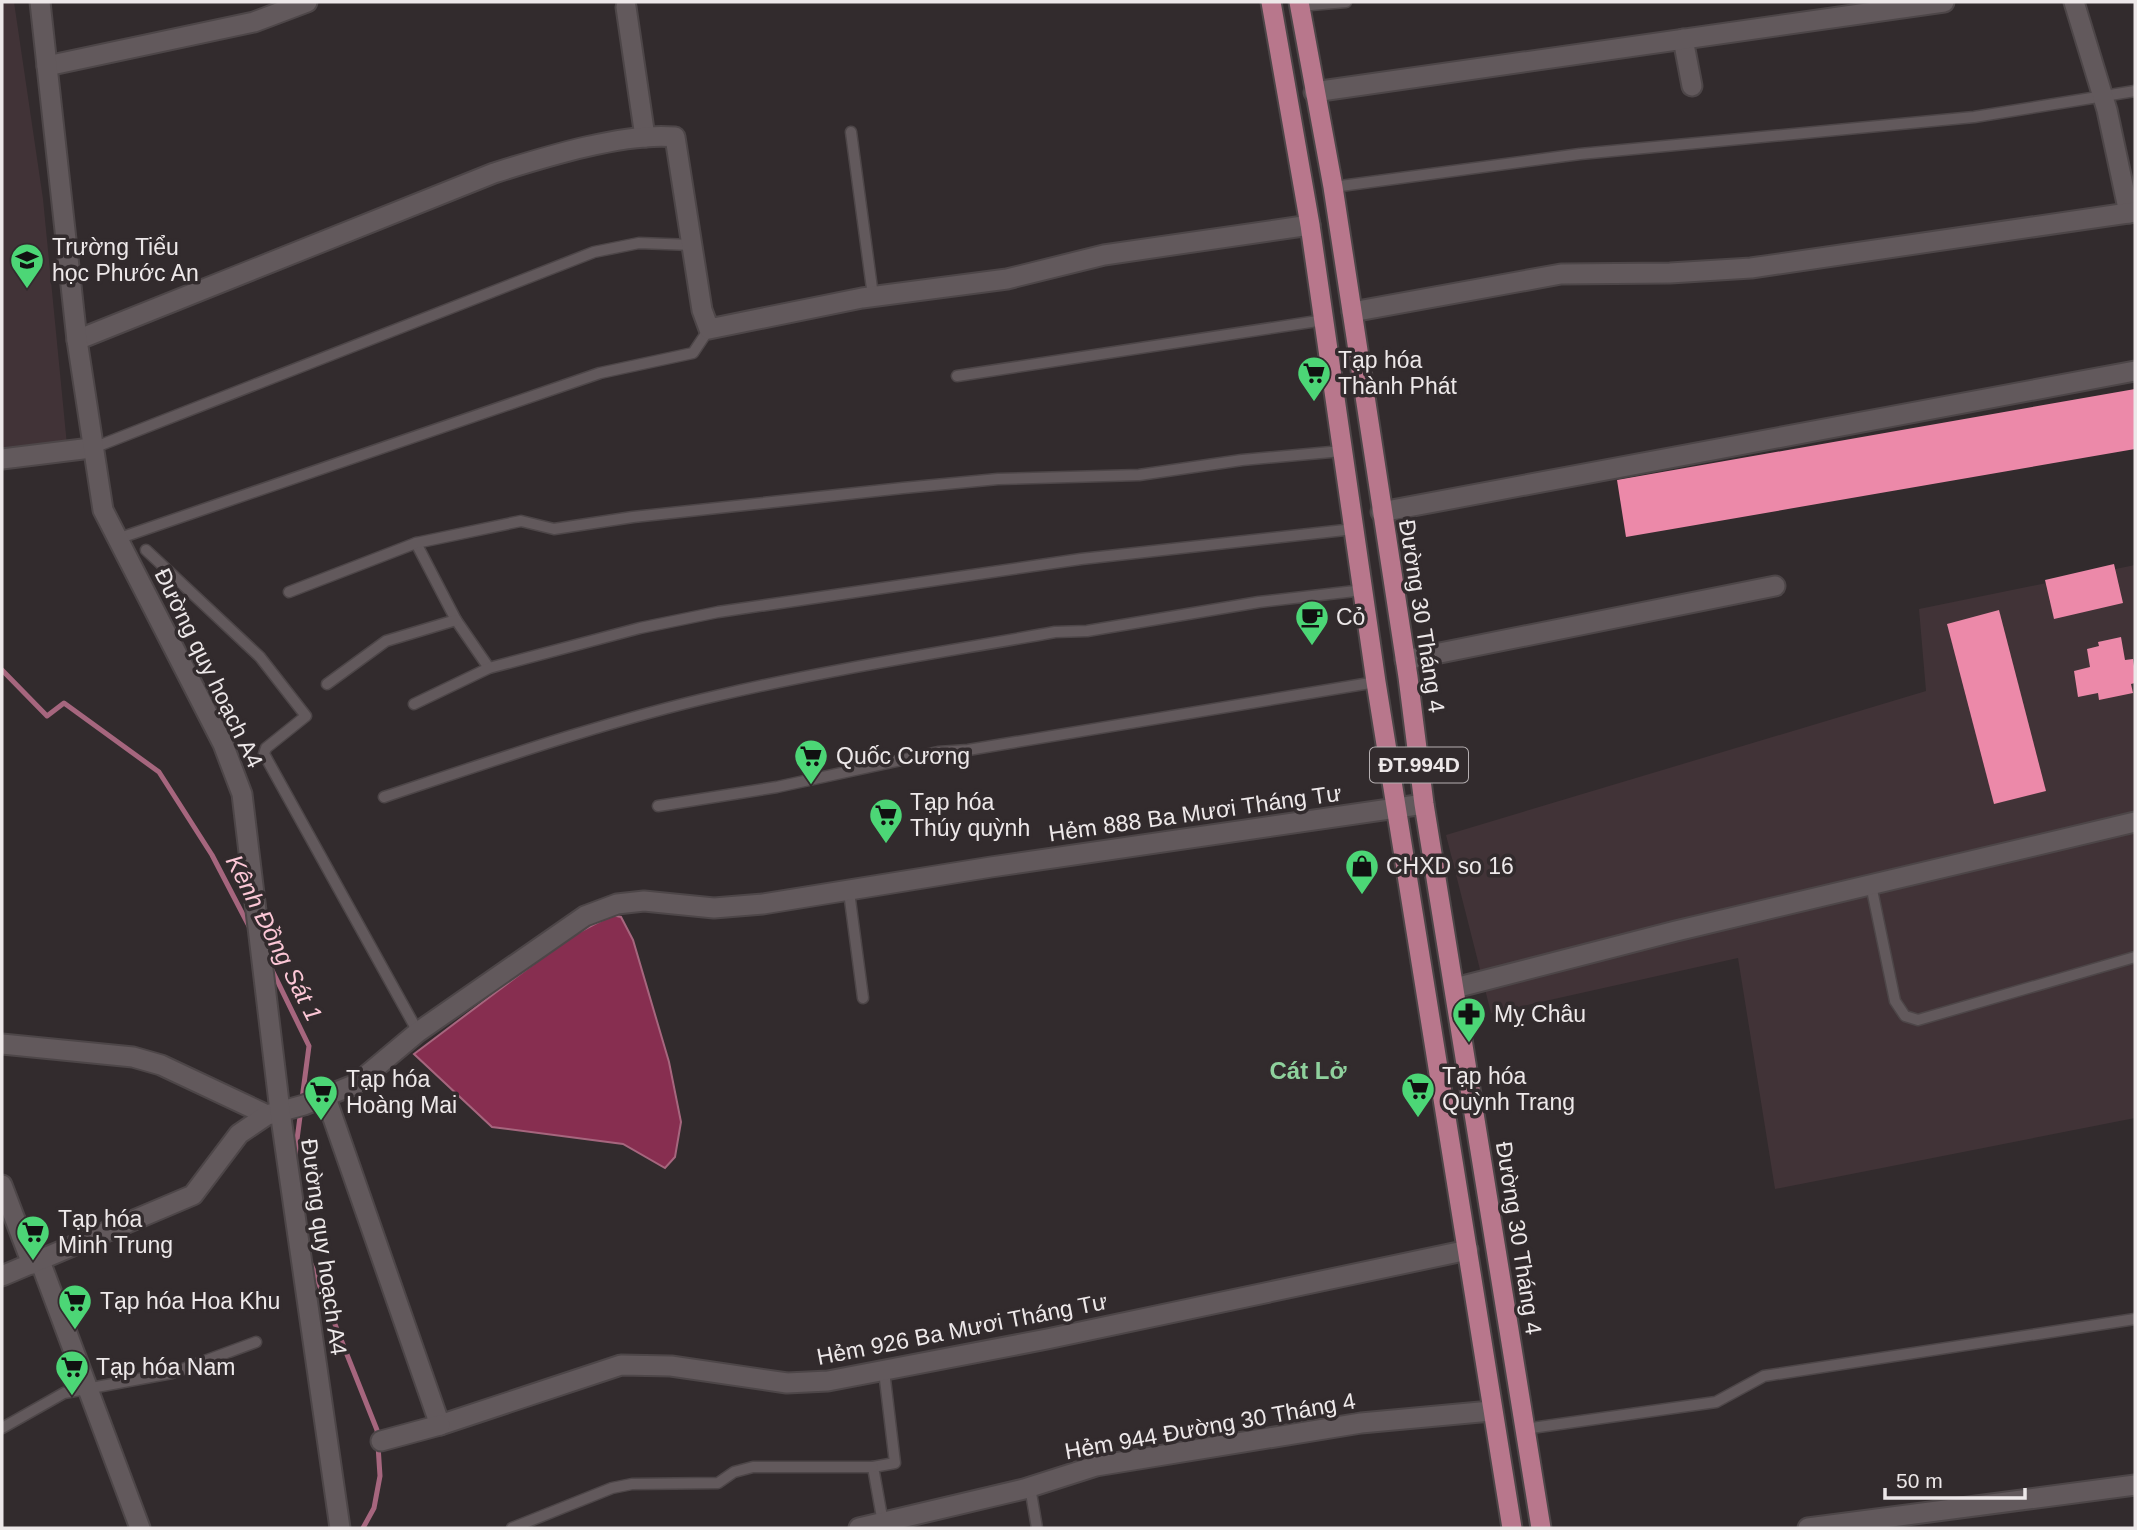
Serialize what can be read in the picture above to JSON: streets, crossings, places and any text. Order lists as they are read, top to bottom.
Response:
{
  "streets": {
    "main road": ["Đường 30 Tháng 4", "ĐT.994D"],
    "street": [
      "Đường quy hoạch A4",
      "Hẻm 888 Ba Mươi Tháng Tư",
      "Hẻm 926 Ba Mươi Tháng Tư",
      "Hẻm 944 Đường 30 Tháng 4"
    ]
  },
  "crossings": [
    ["Đường 30 Tháng 4", "Hẻm 888 Ba Mươi Tháng Tư"],
    ["Đường quy hoạch A4", "Hẻm 888 Ba Mươi Tháng Tư"],
    ["ĐT.994D", "Hẻm 888 Ba Mươi Tháng Tư"],
    ["ĐT.994D", "Hẻm 926 Ba Mươi Tháng Tư"],
    ["ĐT.994D", "Hẻm 944 Đường 30 Tháng 4"]
  ],
  "districts": ["Cát Lở"],
  "water": ["Kênh Đồng Sát 1"],
  "places": {
    "school or university": ["Trường Tiểu học Phước An"],
    "supermarket": [
      "Tạp hóa Thành Phát",
      "Quốc Cương",
      "Tạp hóa Thúy quỳnh",
      "Tạp hóa Quỳnh Trang",
      "Tạp hóa Hoàng Mai",
      "Tạp hóa Minh Trung",
      "Tạp hóa Hoa Khu",
      "Tạp hóa Nam"
    ],
    "cafe": ["Cỏ"],
    "shop": ["CHXD so 16"],
    "pharmacy": ["Mỵ Châu"]
  },
  "scale_bar": "50 m"
}
